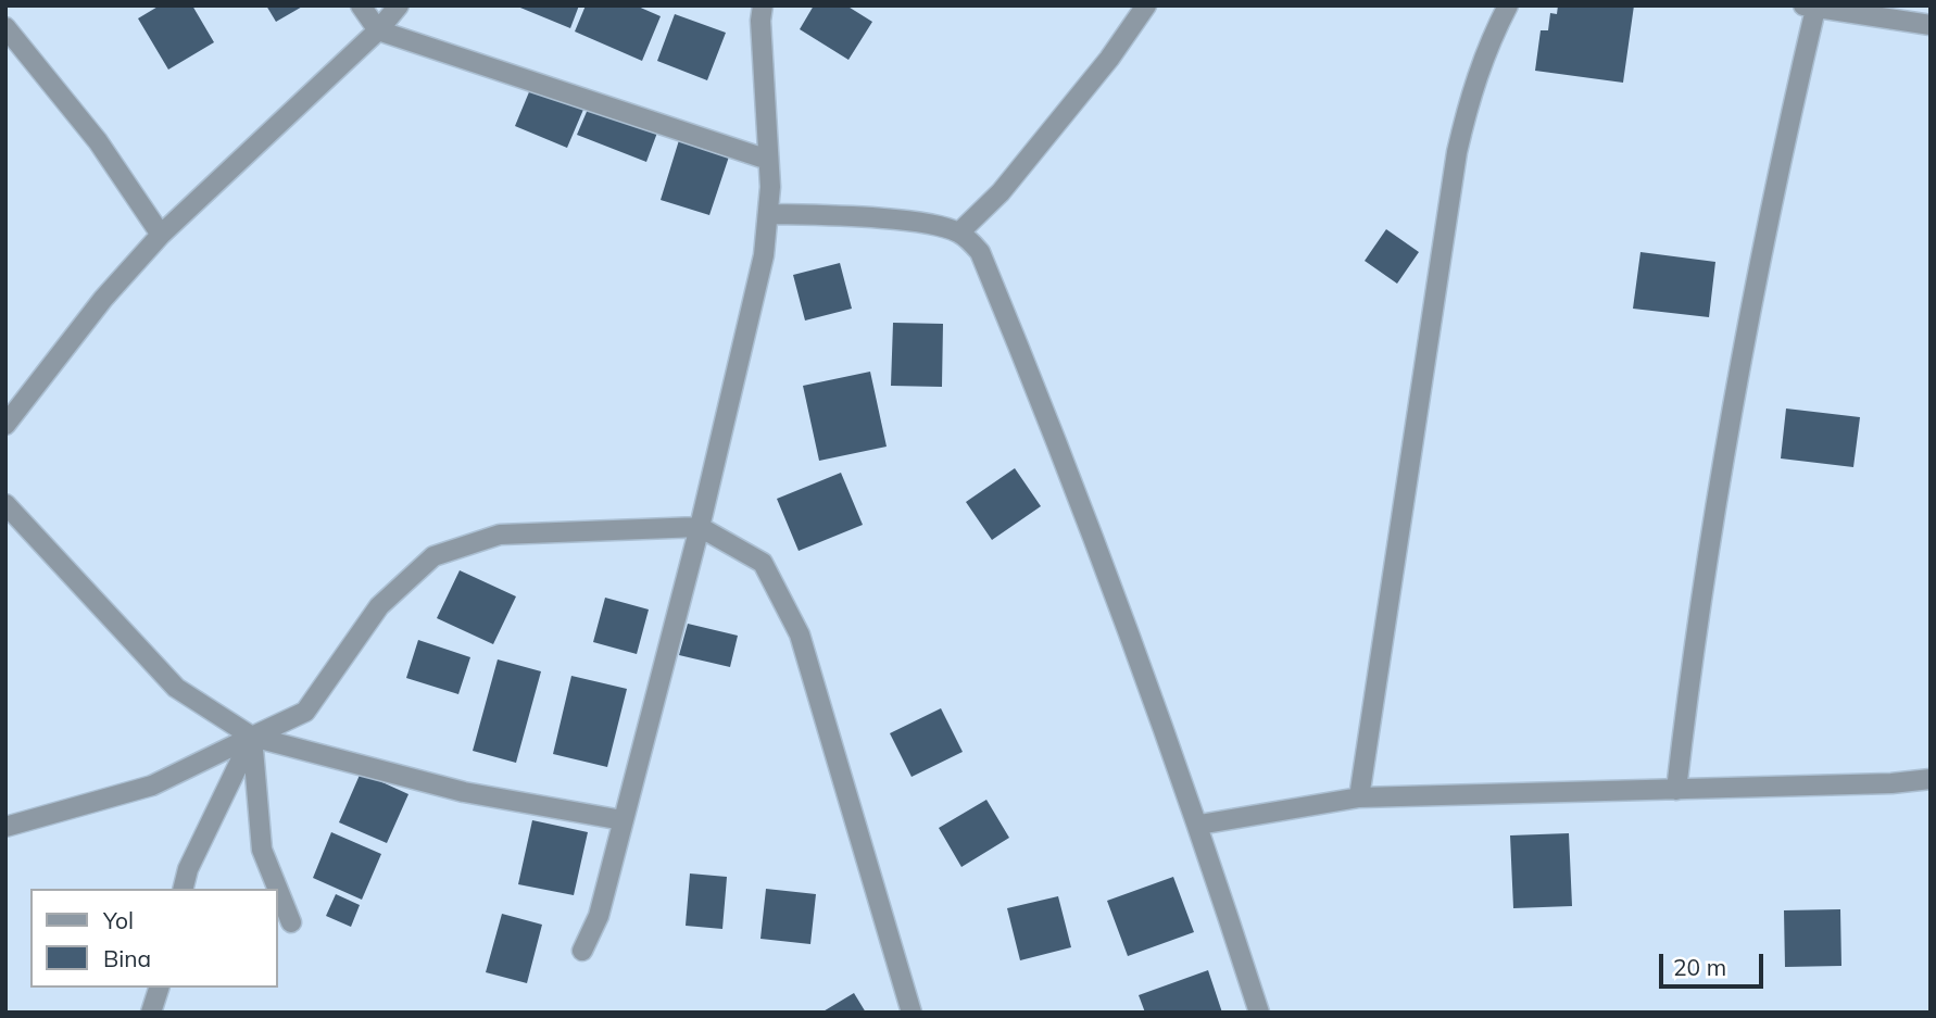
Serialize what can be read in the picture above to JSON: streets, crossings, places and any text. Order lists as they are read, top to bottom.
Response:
{
  "legend": ["Yol", "Bina"],
  "scale_bar": "20 m"
}
